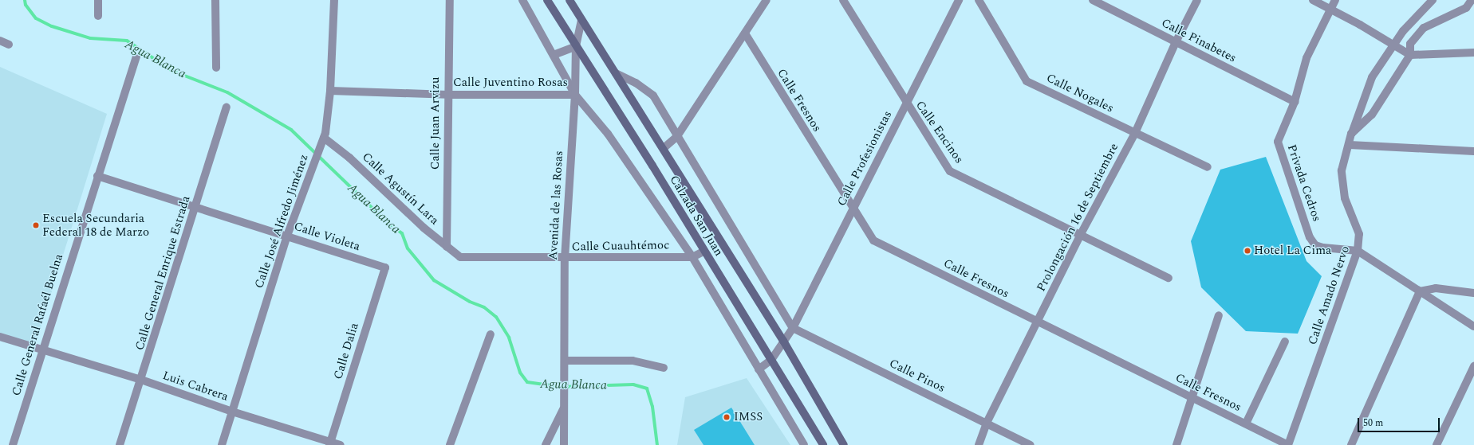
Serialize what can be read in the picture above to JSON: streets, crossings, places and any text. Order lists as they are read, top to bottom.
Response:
{
  "streets": {
    "main road": ["Calzada San Juan"],
    "street": [
      "Calle Pinabetes",
      "Calle Juventino Rosas",
      "Calle Nogales",
      "Calle Fresnos",
      "Calle Juan Arvizu",
      "Calle Encinos",
      "Calle Profesionistas",
      "Privada Cedros",
      "Calle Agustín Lara",
      "Avenida de las Rosas",
      "Prolongación 16 de Septiembre",
      "Calle José Alfredo Jiménez",
      "Calle Violeta",
      "Calle Cuauhtémoc",
      "Calle General Enrique Estrada",
      "Calle Amado Nervo",
      "Calle General Rafaél Buelna",
      "Calle Dalia",
      "Calle Pinos",
      "Luis Cabrera"
    ]
  },
  "crossings": [
    ["Calle Pinabetes", "Privada Cedros"],
    ["Calle Pinabetes", "Prolongación 16 de Septiembre"],
    ["Calle Juventino Rosas", "Calle Juan Arvizu"],
    ["Calle Juventino Rosas", "Avenida de las Rosas"],
    ["Calle Juventino Rosas", "Calle José Alfredo Jiménez"],
    ["Calle Nogales", "Prolongación 16 de Septiembre"],
    ["Calle Fresnos", "Calle Profesionistas"],
    ["Calle Fresnos", "Prolongación 16 de Septiembre"],
    ["Calle Fresnos", "Calle Amado Nervo"],
    ["Calle Juan Arvizu", "Calle Agustín Lara"],
    ["Calle Encinos", "Calle Profesionistas"],
    ["Calle Encinos", "Prolongación 16 de Septiembre"],
    ["Calle Profesionistas", "Calzada San Juan"],
    ["Calle Profesionistas", "Calle Pinos"],
    ["Privada Cedros", "Calle Amado Nervo"],
    ["Calle Agustín Lara", "Calle José Alfredo Jiménez"],
    ["Calle Agustín Lara", "Calle Cuauhtémoc"],
    ["Avenida de las Rosas", "Calzada San Juan"],
    ["Avenida de las Rosas", "Calle Cuauhtémoc"],
    ["Calzada San Juan", "Calle Cuauhtémoc"],
    ["Prolongación 16 de Septiembre", "Calle Pinos"],
    ["Calle José Alfredo Jiménez", "Calle Violeta"],
    ["Calle José Alfredo Jiménez", "Luis Cabrera"],
    ["Calle Violeta", "Calle General Enrique Estrada"],
    ["Calle Violeta", "Calle General Rafaél Buelna"],
    ["Calle Violeta", "Calle Dalia"],
    ["Calle General Enrique Estrada", "Luis Cabrera"],
    ["Calle General Rafaél Buelna", "Luis Cabrera"],
    ["Calle Dalia", "Luis Cabrera"]
  ],
  "water": ["Agua Blanca"],
  "places": ["Escuela Secundaria Federal 18 de Marzo", "Hotel La Cima", "IMSS"],
  "scale_bar": "50 m"
}
